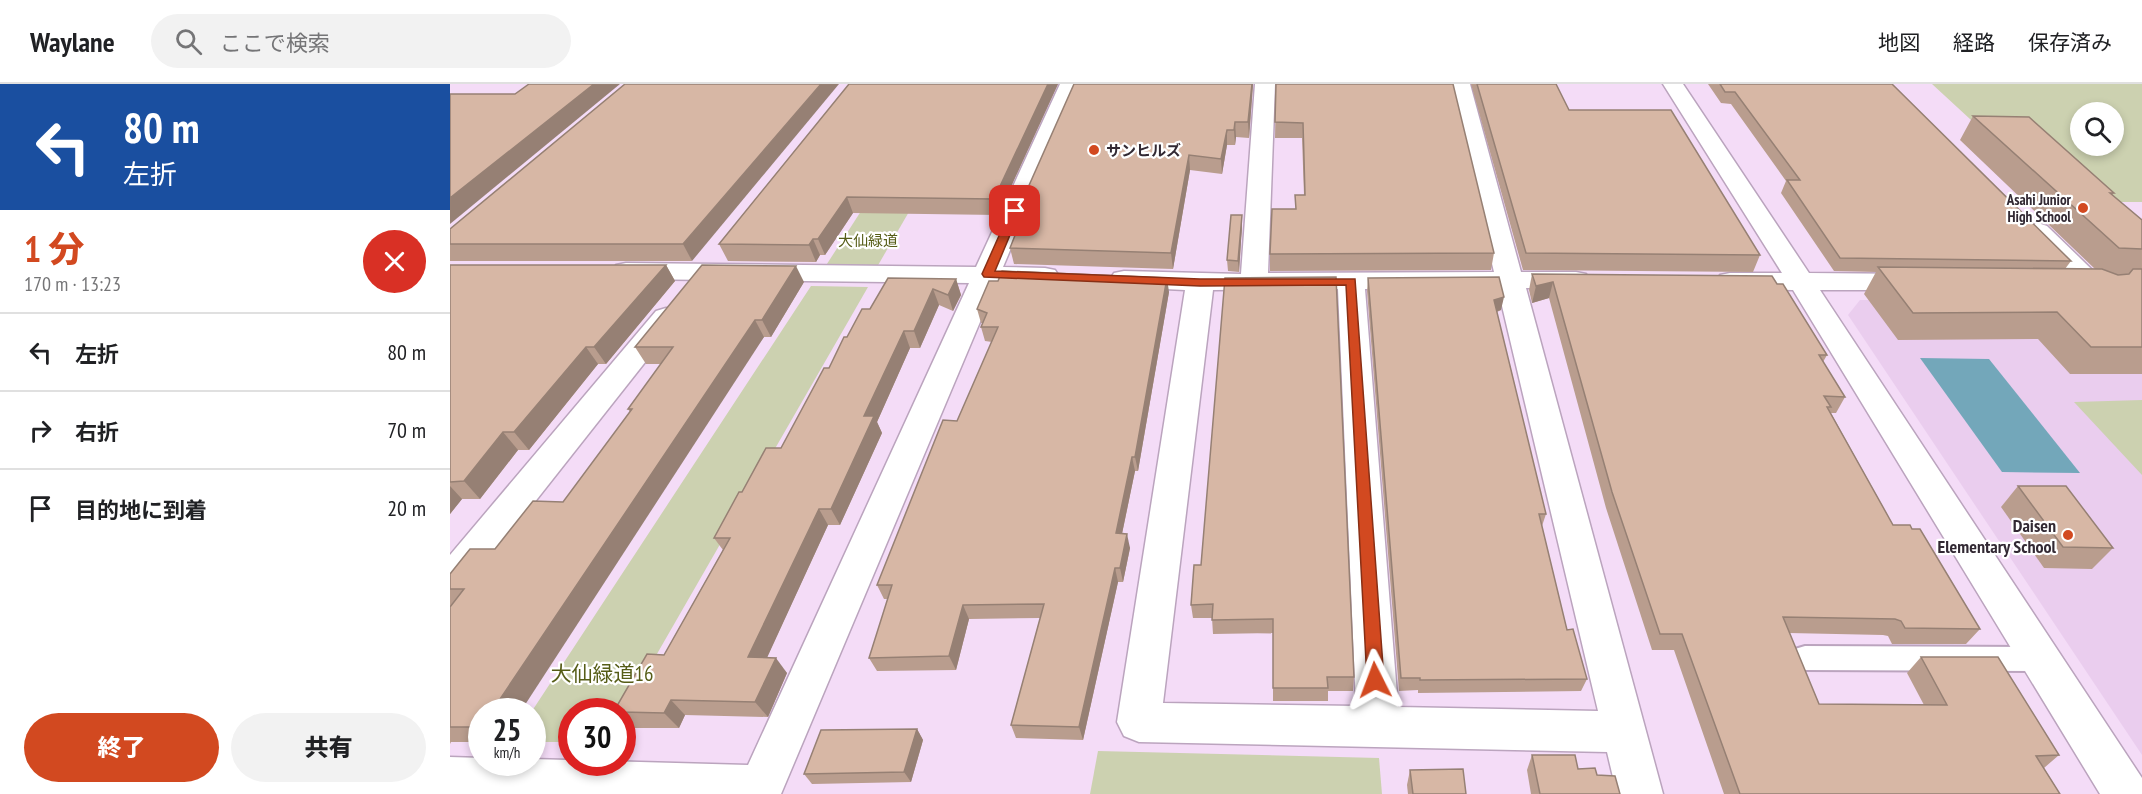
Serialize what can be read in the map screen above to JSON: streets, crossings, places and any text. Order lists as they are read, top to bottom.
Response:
{
  "parks": ["大仙緑道", "大仙緑道16"],
  "places": ["サンヒルズ", "Asahi Junior High School", "Daisen Elementary School"],
  "page": {
    "header": "Waylane",
    "search": "ここで検索",
    "nav": ["地図", "経路", "保存済み"],
    "turn": ["80 m", "左折"],
    "heading": ["1 分", "170 m · 13:23"],
    "list": [
      {
        "name": "左折",
        "value": "80 m"
      },
      {
        "name": "右折",
        "value": "70 m"
      },
      {
        "name": "目的地に到着",
        "value": "20 m"
      }
    ],
    "speed": "25 km/h",
    "limit": "30",
    "buttons": ["終了", "共有"]
  }
}
